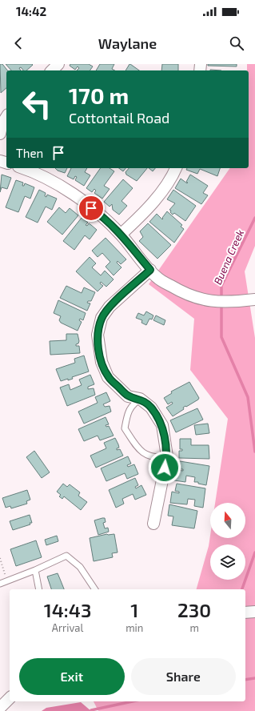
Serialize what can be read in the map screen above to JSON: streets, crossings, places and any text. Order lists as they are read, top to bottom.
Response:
{
  "water": ["Buena Creek"],
  "north": "top",
  "page": {
    "status": "14:42",
    "header": "Waylane",
    "turn": ["170 m", "Cottontail Road"],
    "then": "Then",
    "eta": [
      "14:43",
      "Arrival",
      "1",
      "min",
      "230",
      "m"
    ],
    "buttons": ["Exit", "Share"]
  }
}
